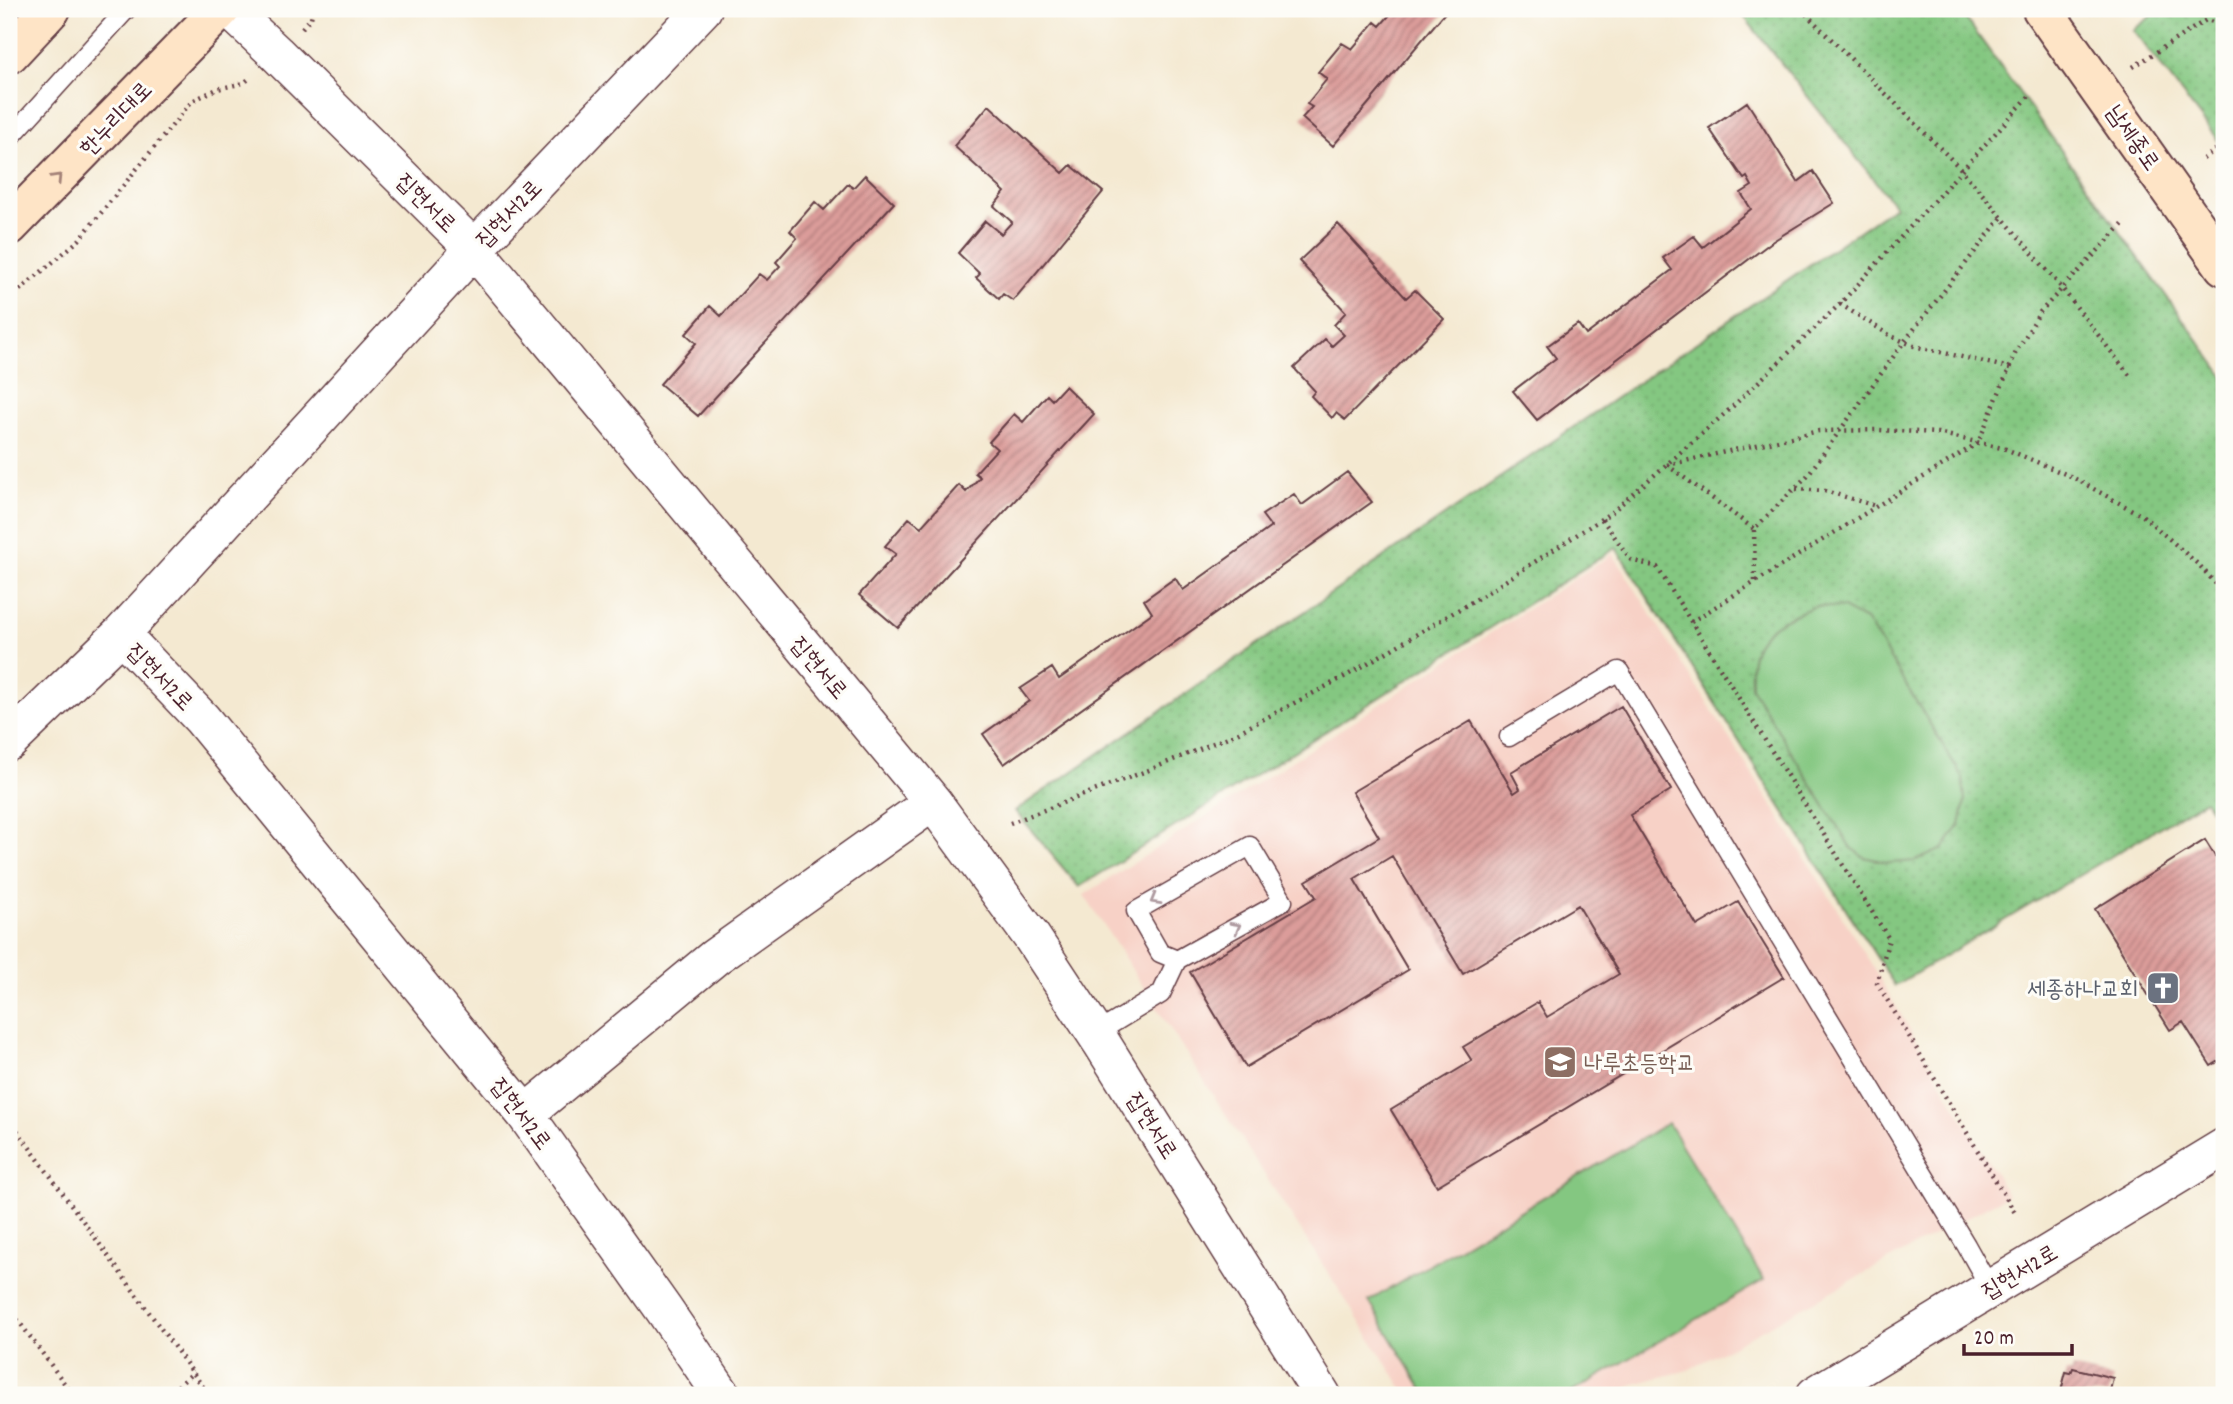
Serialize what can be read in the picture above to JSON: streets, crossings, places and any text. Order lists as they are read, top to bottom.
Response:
{
  "streets": {
    "street": [
      "한누리대로",
      "남세종로",
      "집현서로",
      "집현서2로"
    ]
  },
  "crossings": [
    ["집현서로", "집현서2로"]
  ],
  "one_way": ["한누리대로"],
  "places": {
    "church": ["세종하나교회"],
    "school or university": ["나루초등학교"]
  },
  "scale_bar": "20 m"
}
